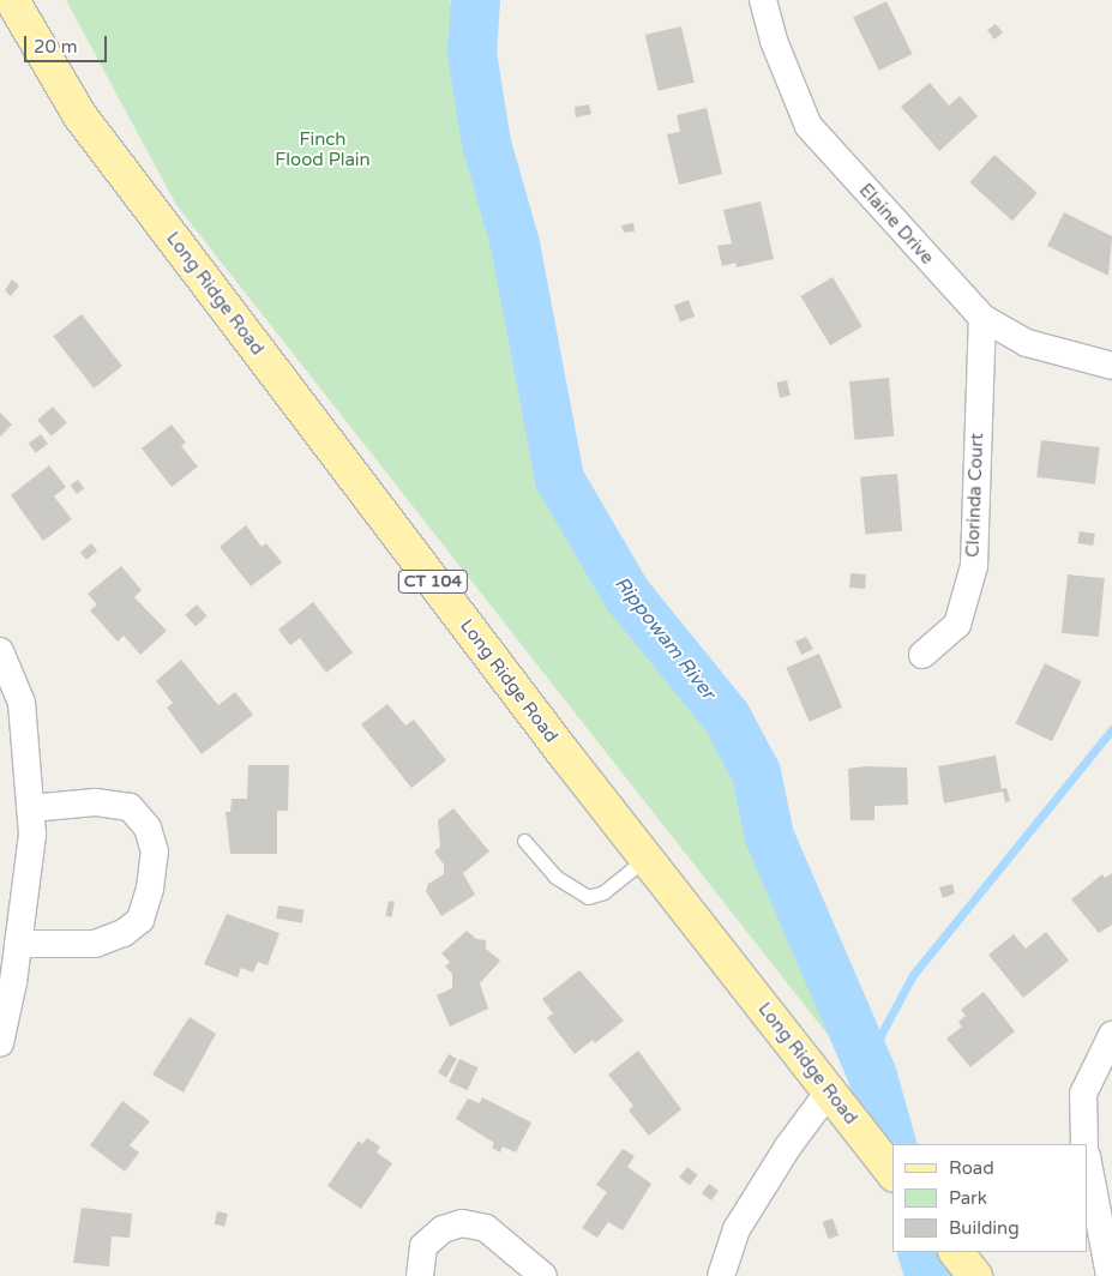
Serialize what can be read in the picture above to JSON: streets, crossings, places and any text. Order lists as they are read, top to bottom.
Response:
{
  "streets": {
    "main road": ["Long Ridge Road", "CT 104"],
    "street": ["Elaine Drive", "Clorinda Court"]
  },
  "crossings": [
    ["Elaine Drive", "Clorinda Court"]
  ],
  "water": ["Rippowam River"],
  "parks": ["Finch Flood Plain"],
  "legend": ["Road", "Park", "Building"],
  "scale_bar": "20 m"
}
